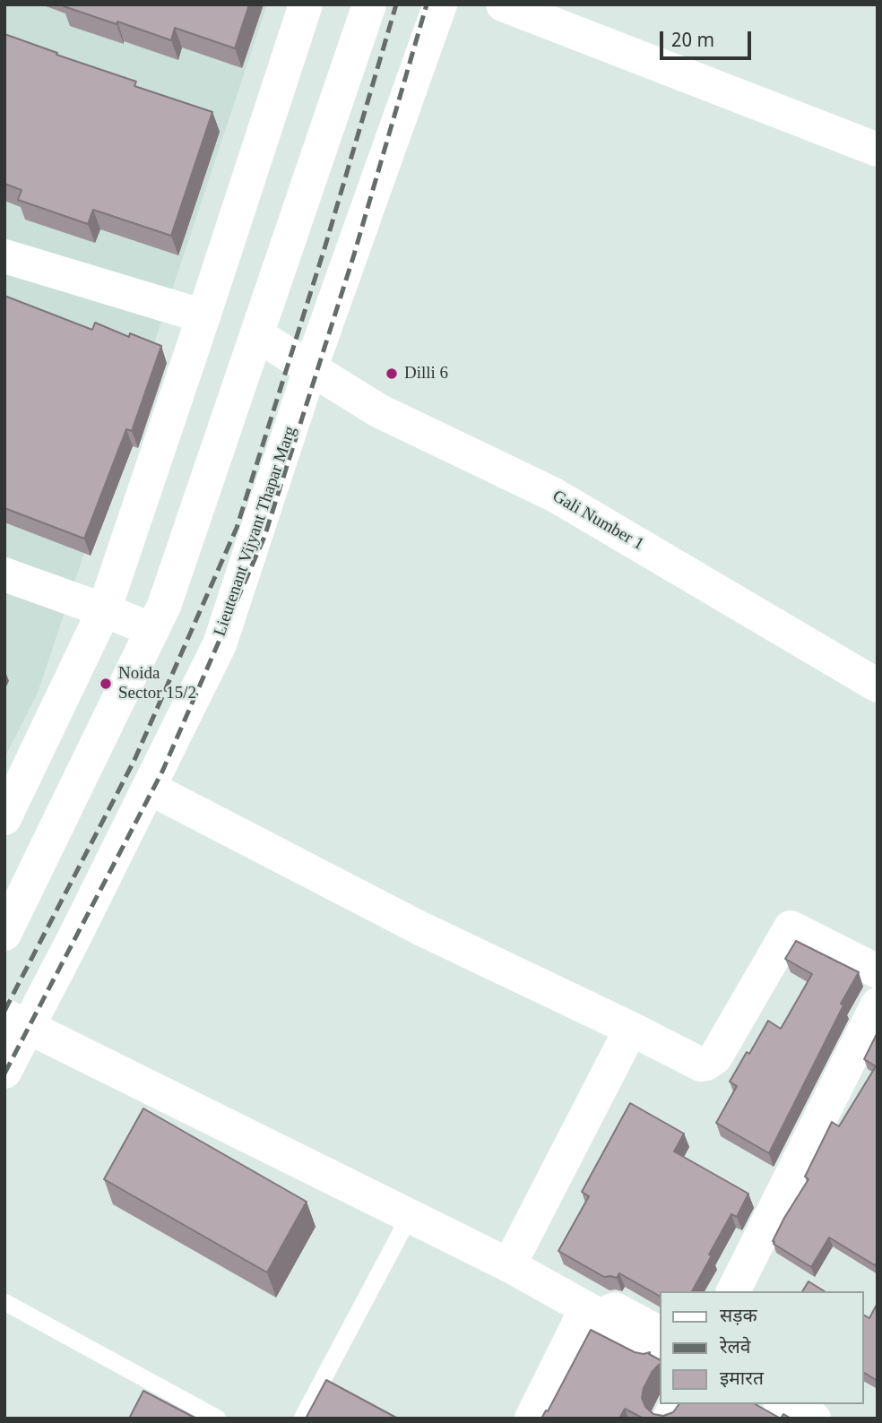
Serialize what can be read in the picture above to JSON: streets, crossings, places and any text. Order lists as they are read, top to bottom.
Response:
{
  "streets": {
    "street": ["Gali Number 1", "Lieutenant Vijyant Thapar Marg"]
  },
  "crossings": [
    ["Gali Number 1", "Lieutenant Vijyant Thapar Marg"]
  ],
  "places": ["Dilli 6", "Noida Sector 15/2"],
  "legend": ["सड़क", "रेलवे", "इमारत"],
  "scale_bar": "20 m"
}
